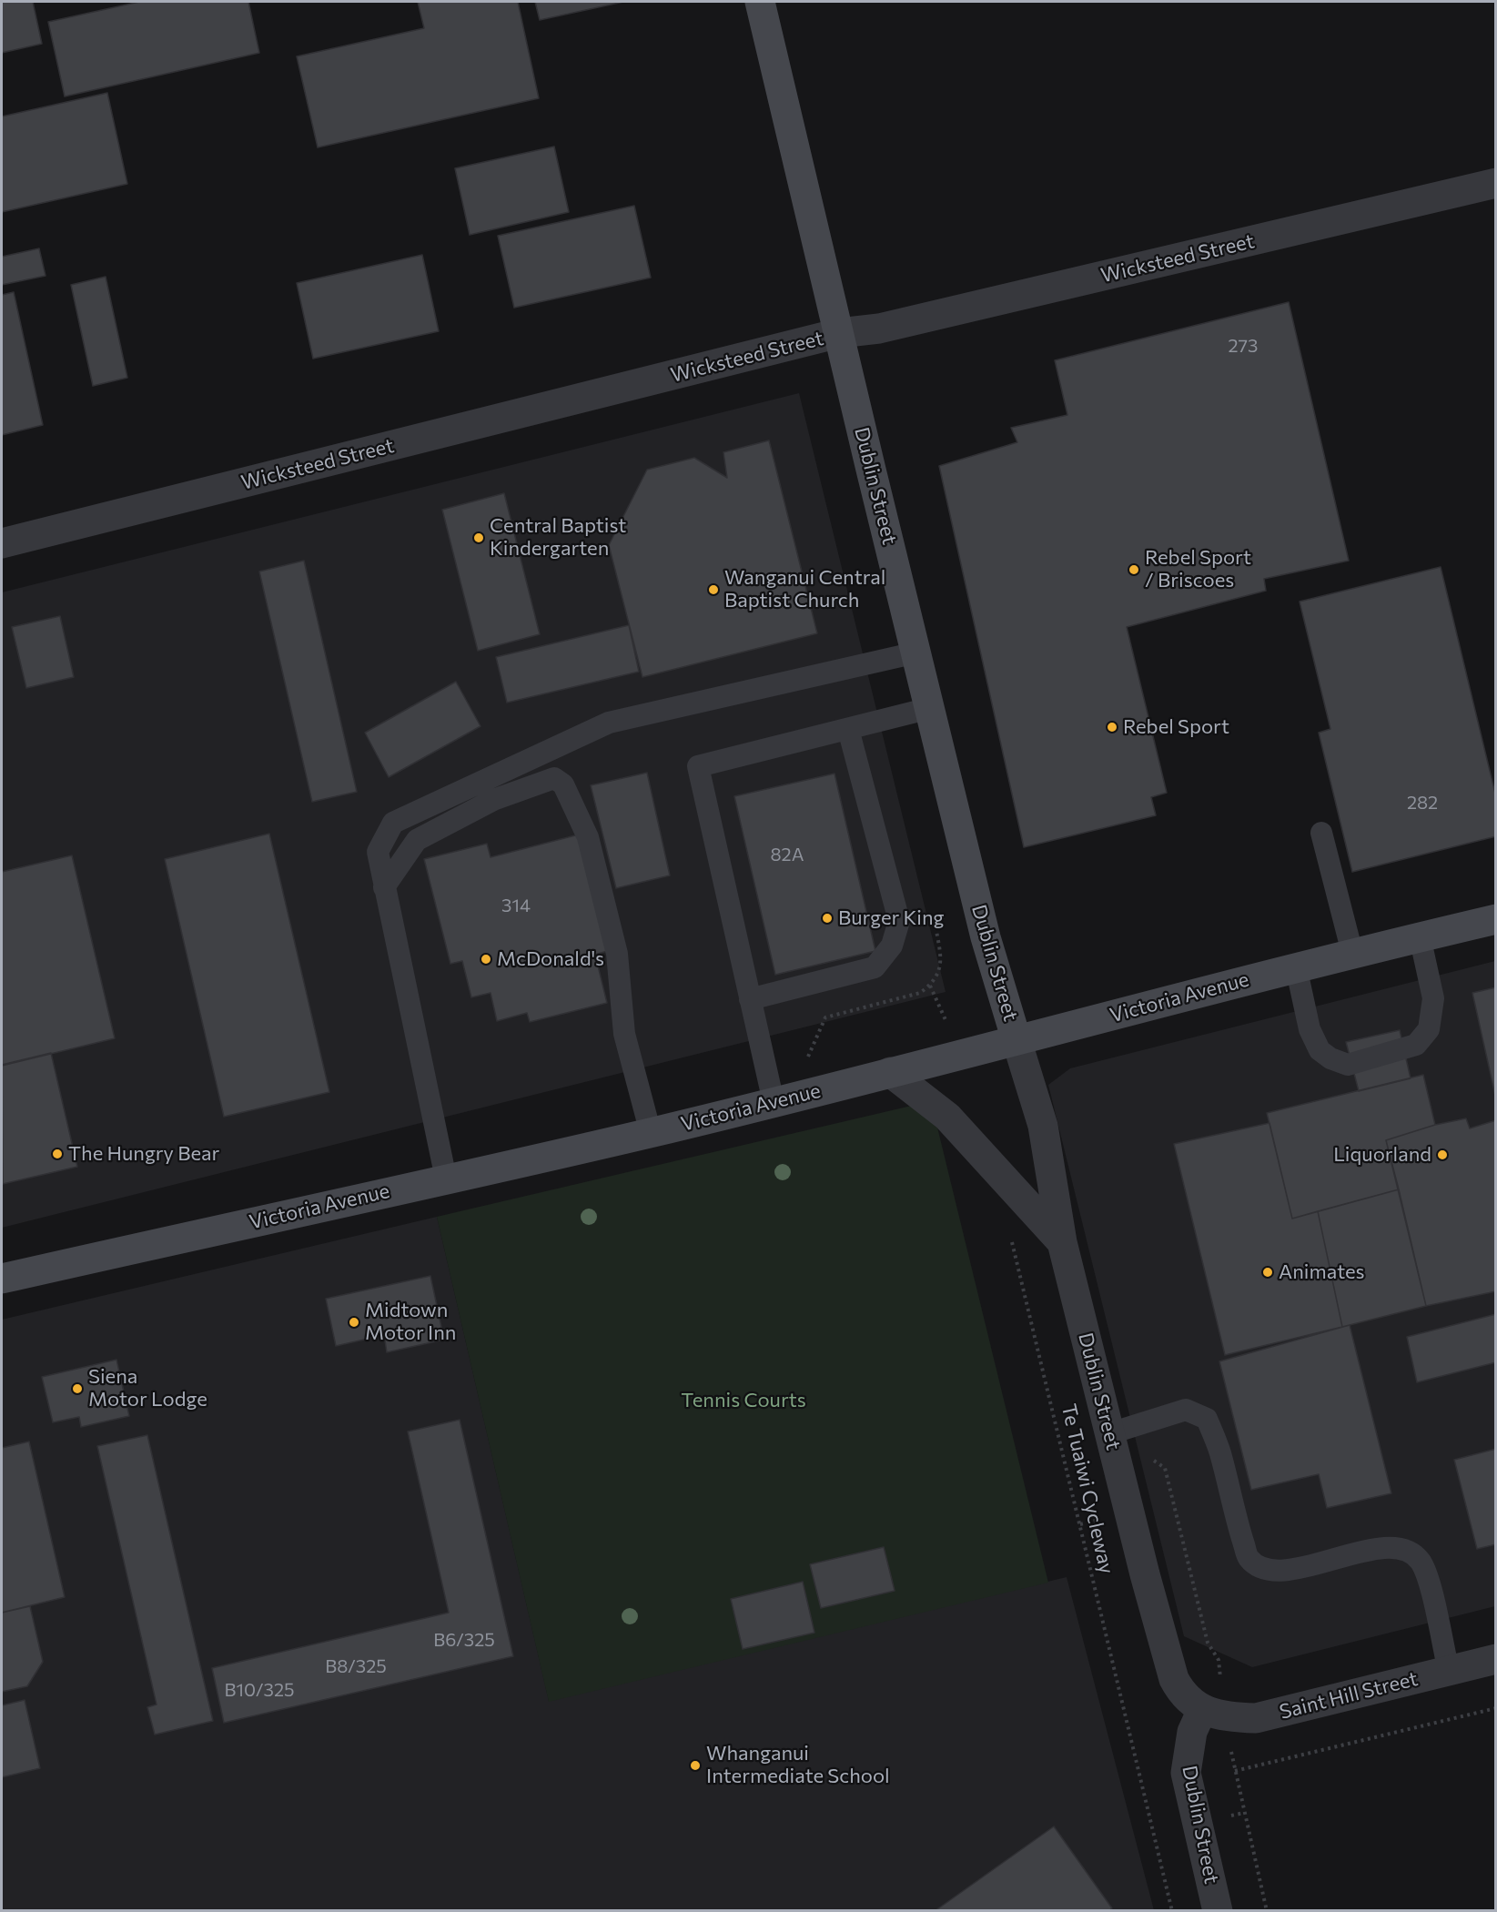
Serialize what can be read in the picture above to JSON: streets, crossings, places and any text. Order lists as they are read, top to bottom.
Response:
{
  "streets": {
    "main road": ["Dublin Street", "Victoria Avenue"],
    "street": ["Wicksteed Street", "Saint Hill Street"],
    "path": ["Te Tuaiwi Cycleway"]
  },
  "crossings": [
    ["Wicksteed Street", "Dublin Street"],
    ["Dublin Street", "Victoria Avenue"],
    ["Dublin Street", "Saint Hill Street"]
  ],
  "parks": ["Tennis Courts"],
  "places": [
    "Central Baptist Kindergarten",
    "Rebel Sport / Briscoes",
    "Wanganui Central Baptist Church",
    "Rebel Sport",
    "Burger King",
    "McDonald's",
    "The Hungry Bear",
    "Liquorland",
    "Animates",
    "Midtown Motor Inn",
    "Siena Motor Lodge",
    "Whanganui Intermediate School"
  ],
  "house_numbers": [
    "273",
    "282",
    "82A",
    "314",
    "B6/325",
    "B8/325",
    "B10/325"
  ]
}
